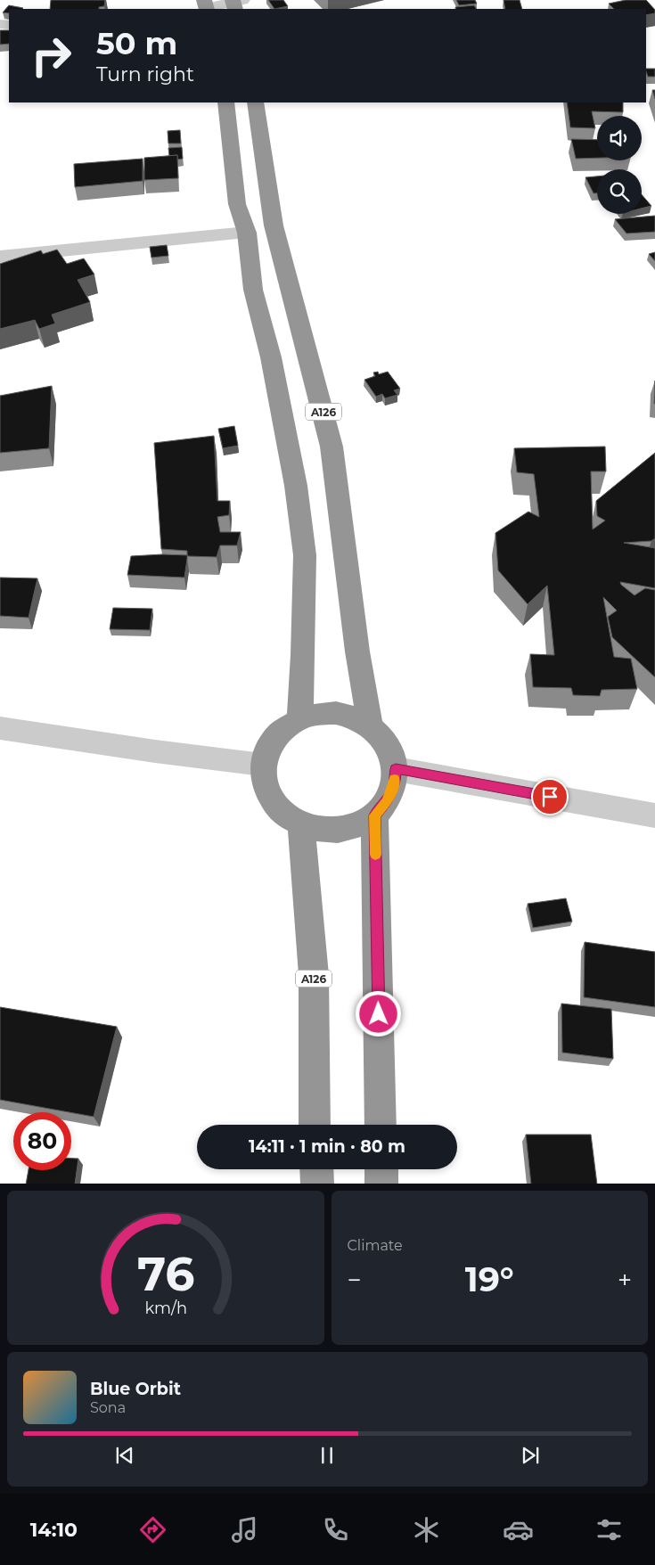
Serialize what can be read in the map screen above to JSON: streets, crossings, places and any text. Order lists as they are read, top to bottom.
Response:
{
  "streets": {
    "highway": ["A126"]
  },
  "page": {
    "turn": ["50 m", "Turn right"],
    "limit": "80",
    "trip": "14:11 · 1 min · 80 m",
    "tile": "Climate",
    "heat": ["−", "19°", "+"],
    "song": ["Blue Orbit", "Sona"],
    "tabs": "14:10",
    "gauge": ["76", "km/h"]
  }
}
